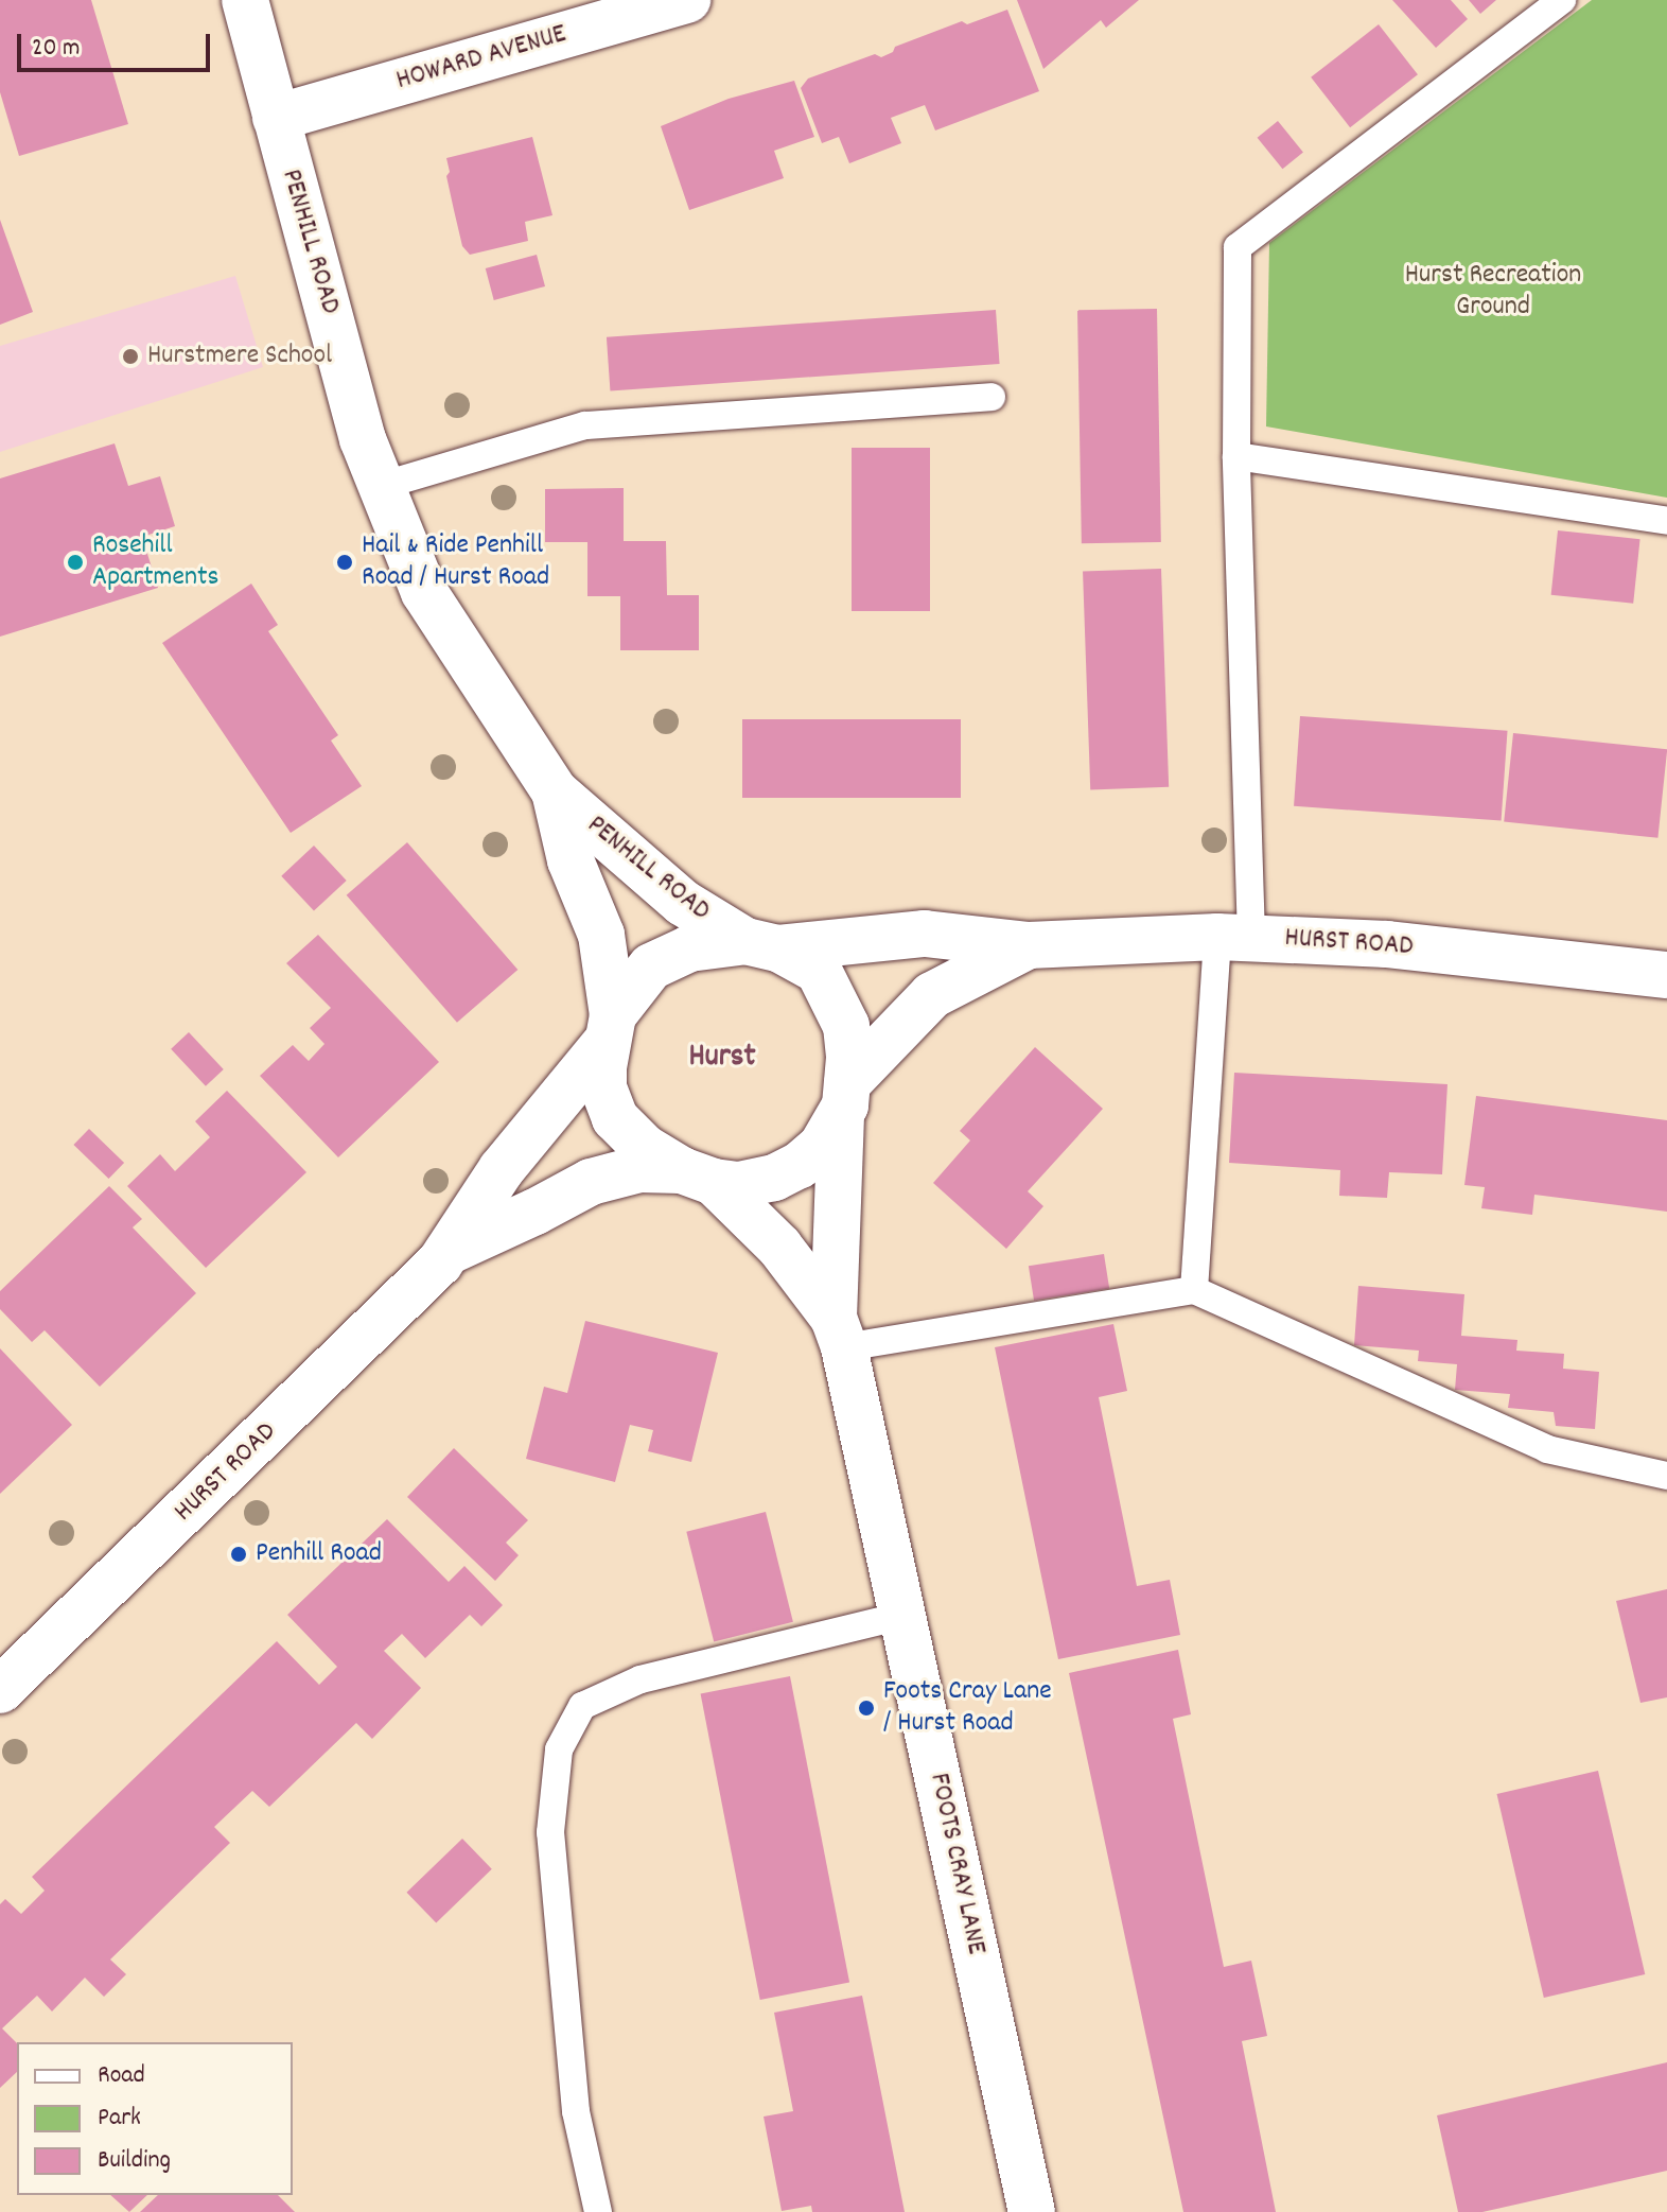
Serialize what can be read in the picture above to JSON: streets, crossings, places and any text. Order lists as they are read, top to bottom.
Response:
{
  "streets": {
    "main road": [
      "HOWARD AVENUE",
      "PENHILL ROAD",
      "HURST ROAD",
      "FOOTS CRAY LANE"
    ]
  },
  "crossings": [
    ["HOWARD AVENUE", "PENHILL ROAD"],
    ["PENHILL ROAD", "HURST ROAD"],
    ["PENHILL ROAD", "FOOTS CRAY LANE"],
    ["HURST ROAD", "FOOTS CRAY LANE"]
  ],
  "districts": ["Hurst"],
  "parks": ["Hurst Recreation Ground"],
  "places": [
    "Hurstmere School",
    "Rosehill Apartments",
    "Hail & Ride Penhill Road / Hurst Road",
    "Penhill Road",
    "Foots Cray Lane / Hurst Road"
  ],
  "legend": ["Road", "Park", "Building"],
  "scale_bar": "20 m"
}
